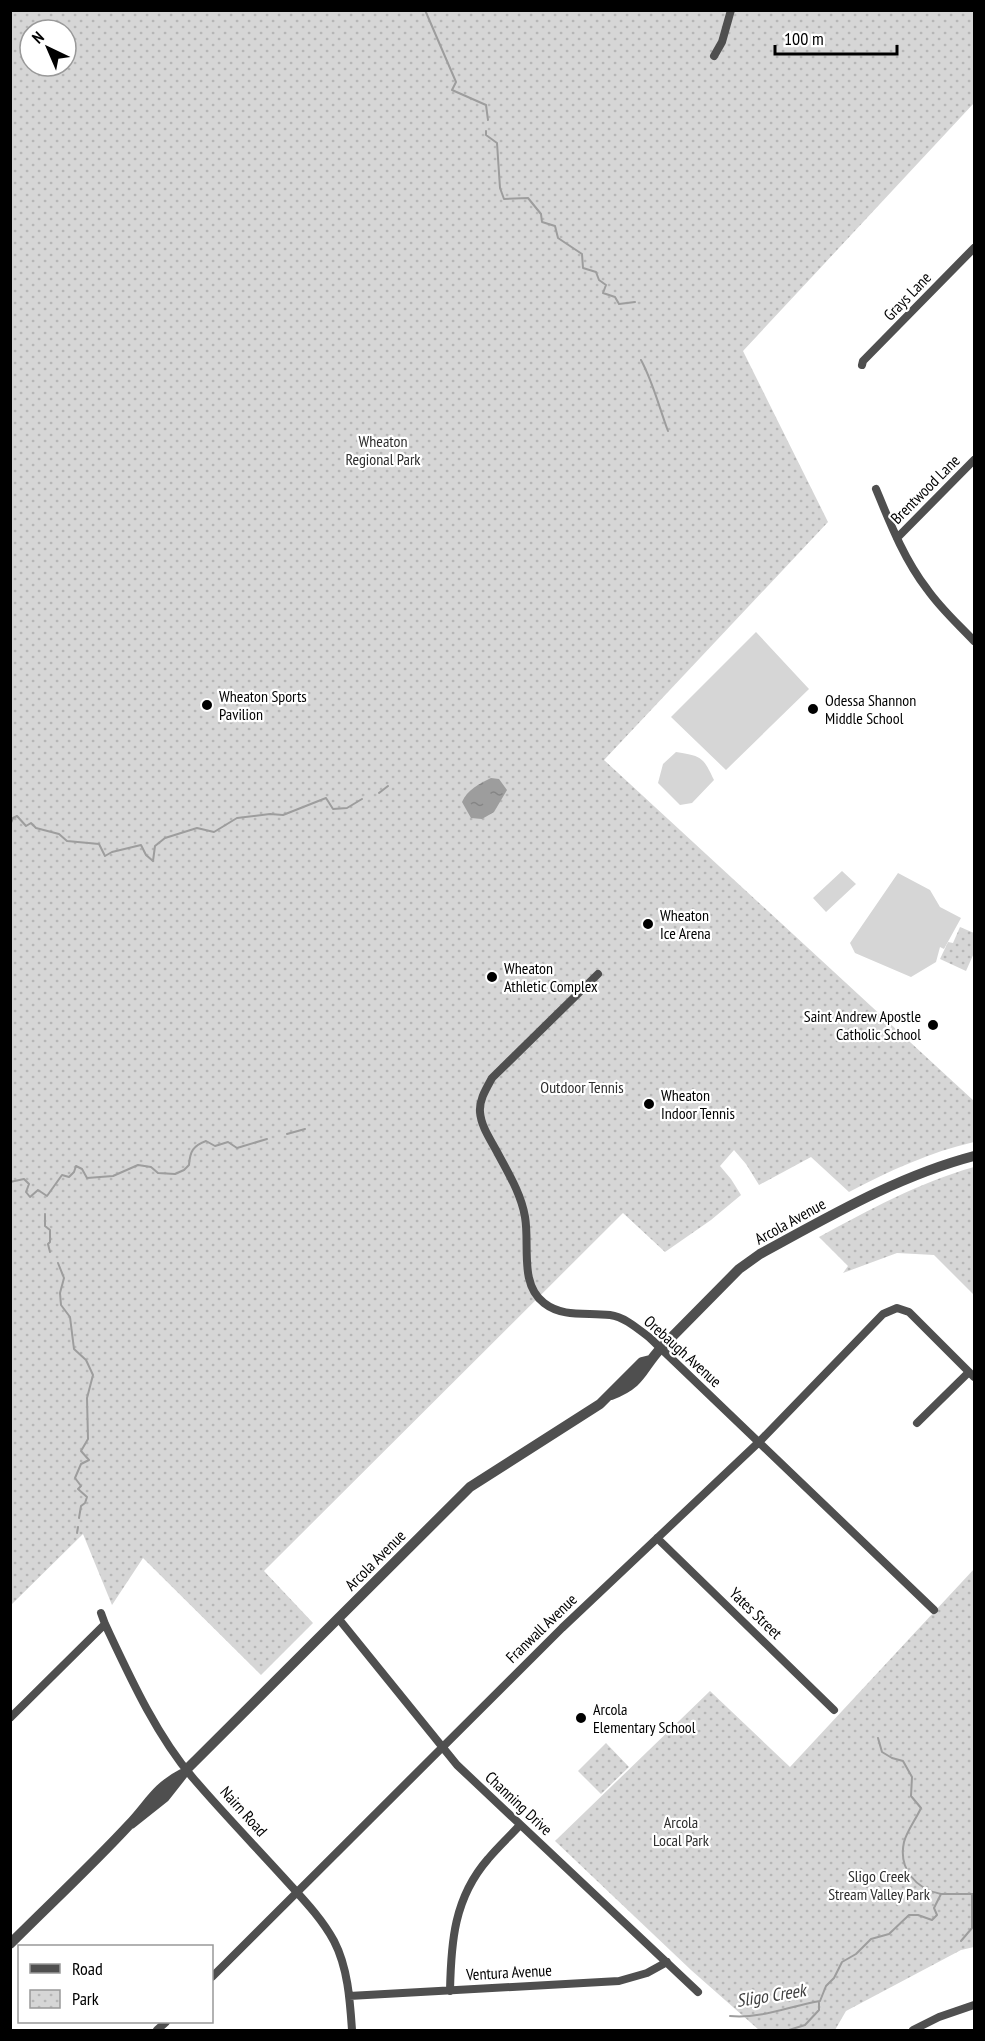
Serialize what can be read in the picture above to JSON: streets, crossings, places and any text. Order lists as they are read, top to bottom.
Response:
{
  "streets": {
    "street": [
      "Grays Lane",
      "Brentwood Lane",
      "Arcola Avenue",
      "Orebaugh Avenue",
      "Yates Street",
      "Franwall Avenue",
      "Channing Drive",
      "Nairn Road",
      "Ventura Avenue"
    ]
  },
  "crossings": [
    ["Arcola Avenue", "Orebaugh Avenue"],
    ["Arcola Avenue", "Channing Drive"],
    ["Arcola Avenue", "Nairn Road"],
    ["Orebaugh Avenue", "Franwall Avenue"],
    ["Yates Street", "Franwall Avenue"],
    ["Franwall Avenue", "Channing Drive"],
    ["Franwall Avenue", "Nairn Road"],
    ["Channing Drive", "Ventura Avenue"],
    ["Nairn Road", "Ventura Avenue"]
  ],
  "water": ["Sligo Creek"],
  "parks": [
    "Wheaton Regional Park",
    "Outdoor Tennis",
    "Arcola Local Park",
    "Sligo Creek Stream Valley Park"
  ],
  "places": [
    "Wheaton Sports Pavilion",
    "Odessa Shannon Middle School",
    "Wheaton Ice Arena",
    "Wheaton Athletic Complex",
    "Saint Andrew Apostle Catholic School",
    "Wheaton Indoor Tennis",
    "Arcola Elementary School"
  ],
  "legend": ["Road", "Park"],
  "scale_bar": "100 m",
  "north": "top left"
}
